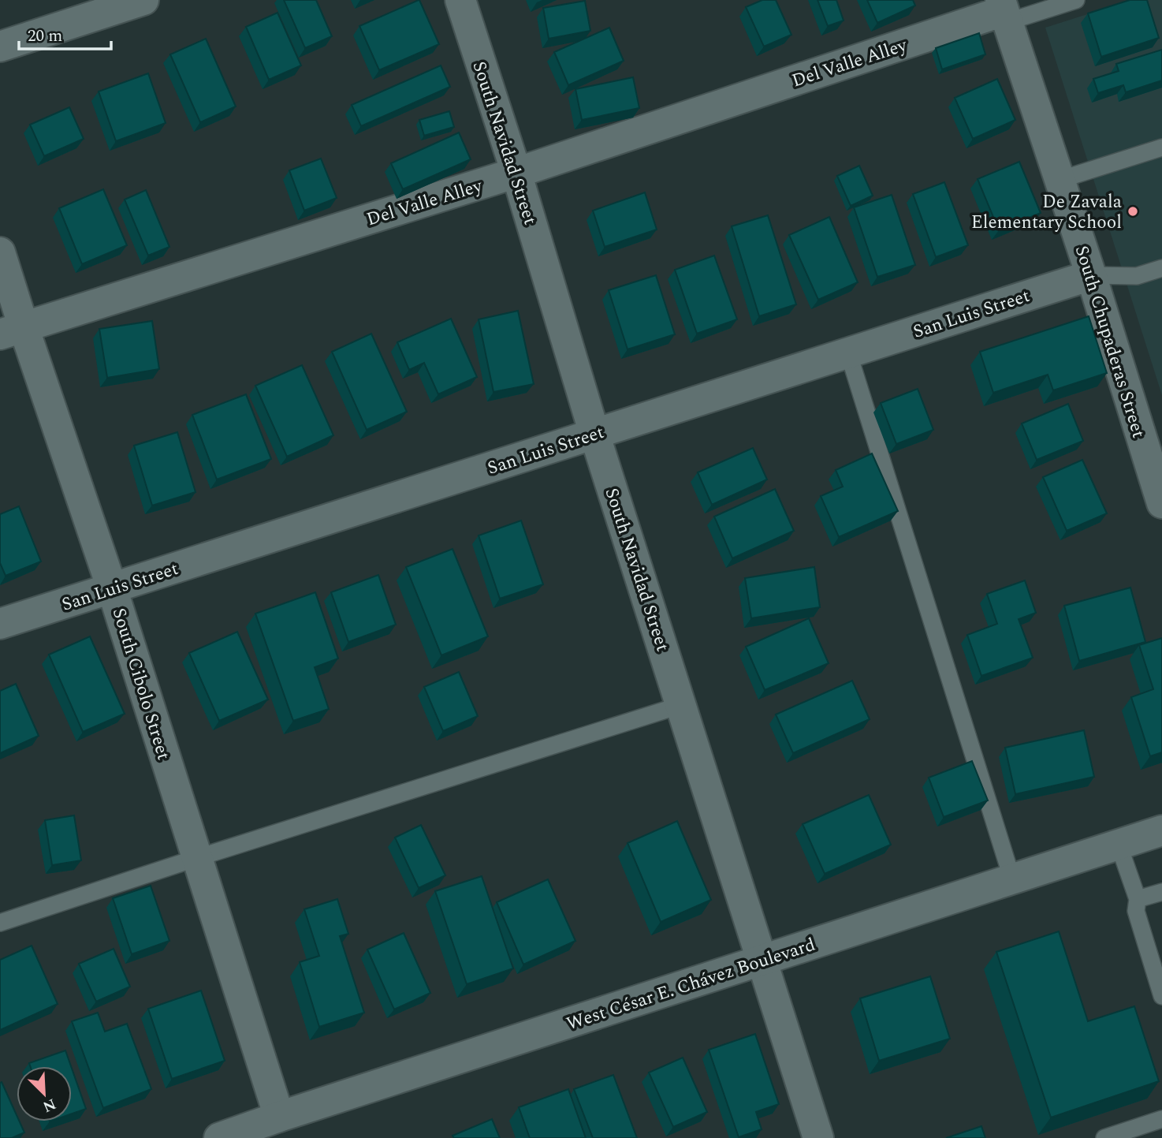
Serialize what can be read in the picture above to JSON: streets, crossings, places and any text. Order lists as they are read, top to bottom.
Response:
{
  "streets": {
    "street": [
      "Del Valle Alley",
      "South Navidad Street",
      "San Luis Street",
      "South Chupaderas Street",
      "South Cibolo Street",
      "West César E. Chávez Boulevard"
    ]
  },
  "crossings": [
    ["Del Valle Alley", "South Navidad Street"],
    ["Del Valle Alley", "South Chupaderas Street"],
    ["Del Valle Alley", "South Cibolo Street"],
    ["South Navidad Street", "San Luis Street"],
    ["South Navidad Street", "West César E. Chávez Boulevard"],
    ["San Luis Street", "South Chupaderas Street"],
    ["San Luis Street", "South Cibolo Street"],
    ["South Cibolo Street", "West César E. Chávez Boulevard"]
  ],
  "places": ["De Zavala Elementary School"],
  "scale_bar": "20 m",
  "north": "bottom right"
}
